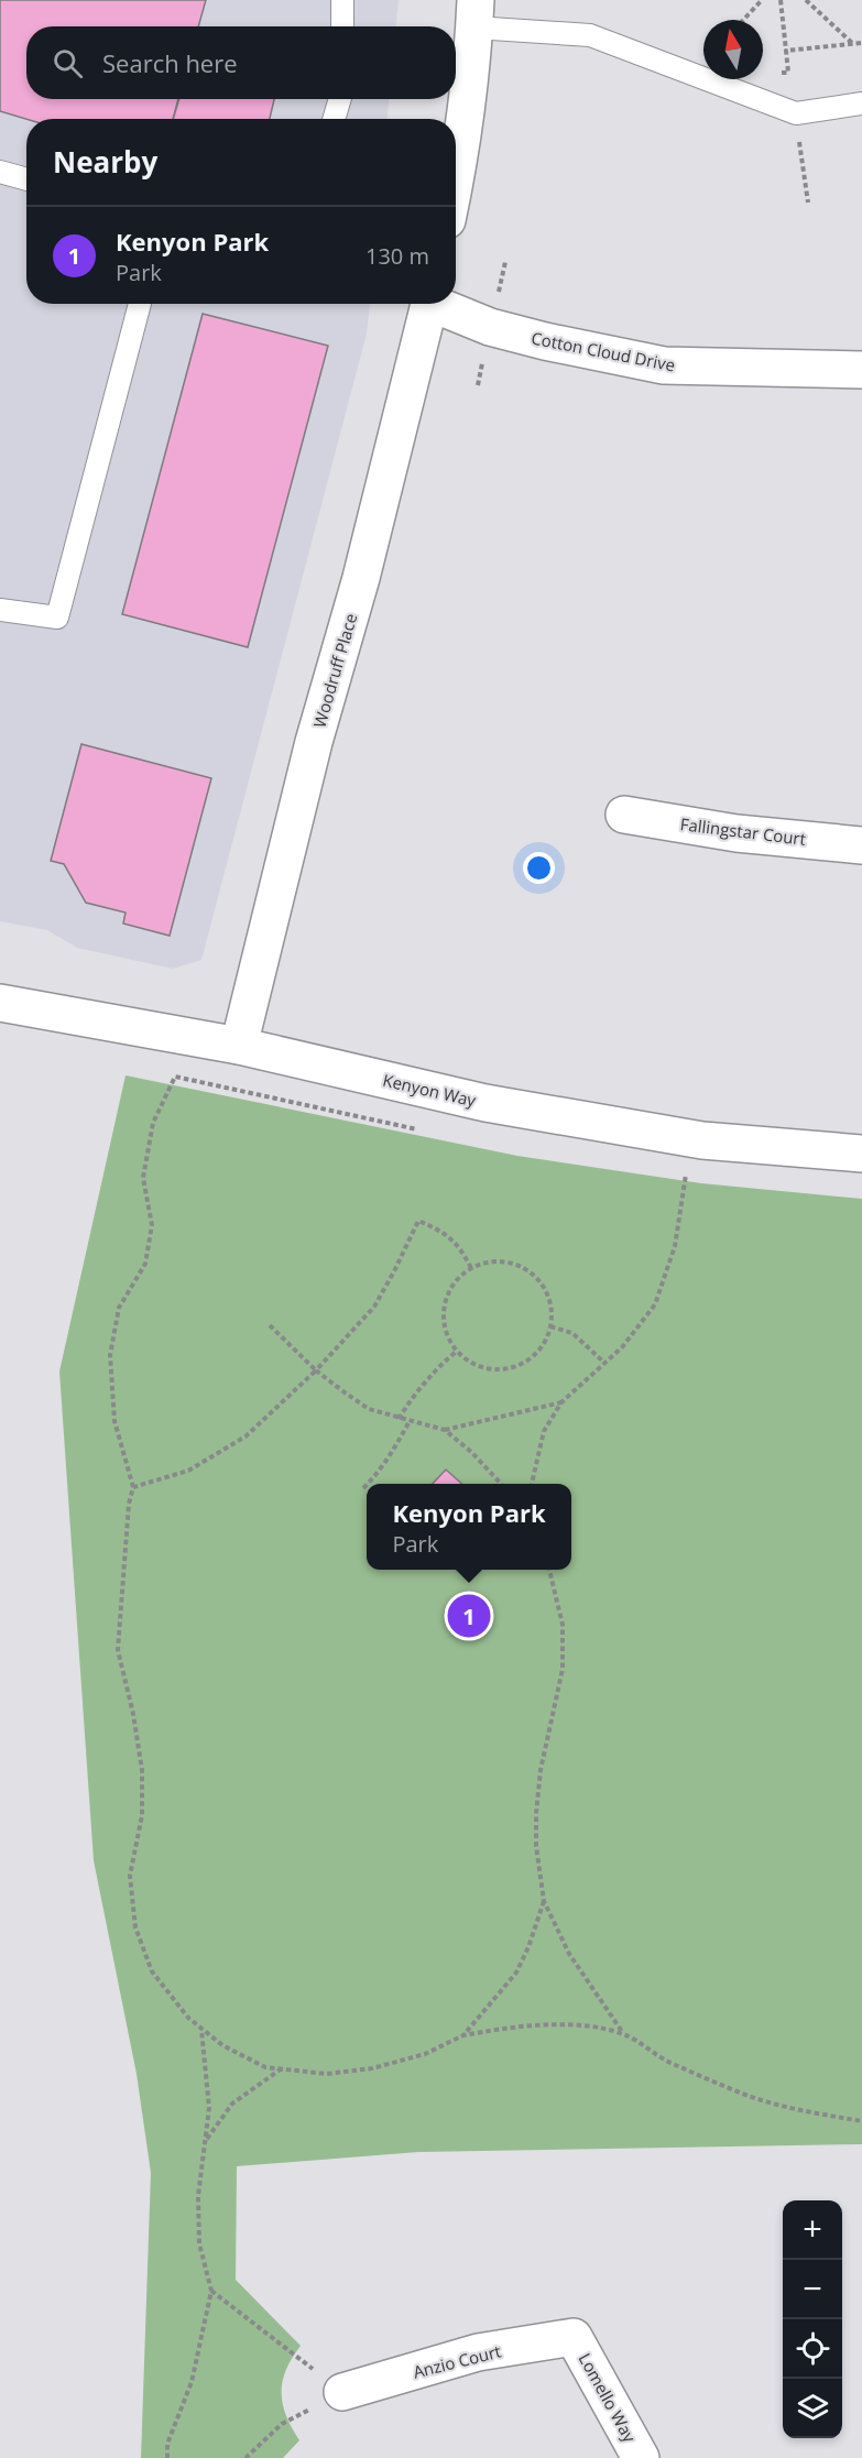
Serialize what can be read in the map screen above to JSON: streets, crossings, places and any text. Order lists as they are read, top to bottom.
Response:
{
  "streets": {
    "street": [
      "Cotton Cloud Drive",
      "Woodruff Place",
      "Fallingstar Court",
      "Kenyon Way",
      "Anzio Court",
      "Lomello Way"
    ]
  },
  "crossings": [
    ["Woodruff Place", "Kenyon Way"],
    ["Anzio Court", "Lomello Way"]
  ],
  "north": "top",
  "page": {
    "search": "Search here",
    "heading": "Nearby",
    "list": [
      {
        "mark": "1",
        "name": "Kenyon Park",
        "note": "Park",
        "value": "130 m"
      }
    ],
    "popup": ["Kenyon Park", "Park"],
    "pins": "1",
    "map_buttons": ["+", "−"]
  }
}
